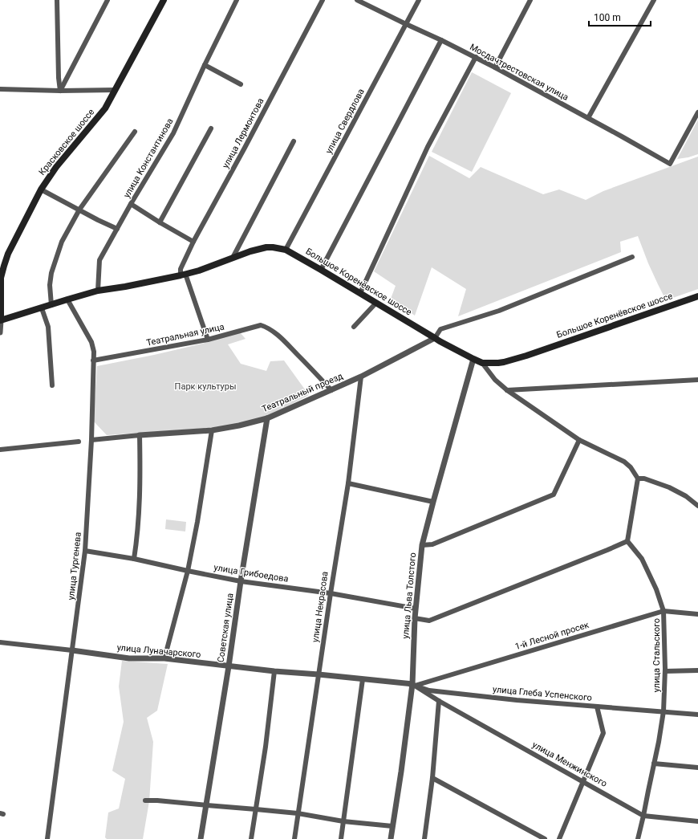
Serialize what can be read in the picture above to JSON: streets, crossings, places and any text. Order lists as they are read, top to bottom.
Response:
{
  "streets": {
    "main road": ["Красковское шоссе", "Большое Коренёвское шоссе"],
    "street": [
      "Мосдачтрестовская улица",
      "улица Свердлова",
      "улица Лермонтова",
      "улица Константинова",
      "Театральная улица",
      "Театральный проезд",
      "улица Тургенева",
      "улица Грибоедова",
      "улица Льва Толстого",
      "улица Некрасова",
      "Советская улица",
      "1-й Лесной просек",
      "улица Луначарского",
      "улица Стальского",
      "улица Глеба Успенского",
      "улица Менжинского"
    ]
  },
  "crossings": [
    ["Мосдачтрестовская улица", "улица Свердлова"],
    ["улица Свердлова", "Большое Коренёвское шоссе"],
    ["улица Лермонтова", "Большое Коренёвское шоссе"],
    ["Красковское шоссе", "Большое Коренёвское шоссе"],
    ["улица Константинова", "Большое Коренёвское шоссе"],
    ["Большое Коренёвское шоссе", "Театральный проезд"],
    ["Большое Коренёвское шоссе", "улица Тургенева"],
    ["Большое Коренёвское шоссе", "улица Льва Толстого"],
    ["Театральная улица", "Театральный проезд"],
    ["Театральная улица", "улица Тургенева"],
    ["Театральный проезд", "улица Тургенева"],
    ["Театральный проезд", "улица Некрасова"],
    ["Театральный проезд", "Советская улица"],
    ["улица Тургенева", "улица Грибоедова"],
    ["улица Тургенева", "улица Луначарского"],
    ["улица Грибоедова", "улица Льва Толстого"],
    ["улица Грибоедова", "улица Некрасова"],
    ["улица Грибоедова", "Советская улица"],
    ["улица Льва Толстого", "1-й Лесной просек"],
    ["улица Льва Толстого", "улица Луначарского"],
    ["улица Льва Толстого", "улица Глеба Успенского"],
    ["улица Некрасова", "улица Луначарского"],
    ["Советская улица", "улица Луначарского"],
    ["1-й Лесной просек", "улица Луначарского"],
    ["1-й Лесной просек", "улица Стальского"],
    ["1-й Лесной просек", "улица Глеба Успенского"],
    ["улица Луначарского", "улица Глеба Успенского"],
    ["улица Стальского", "улица Глеба Успенского"],
    ["улица Стальского", "улица Менжинского"]
  ],
  "parks": ["Парк культуры"],
  "scale_bar": "100 m"
}
